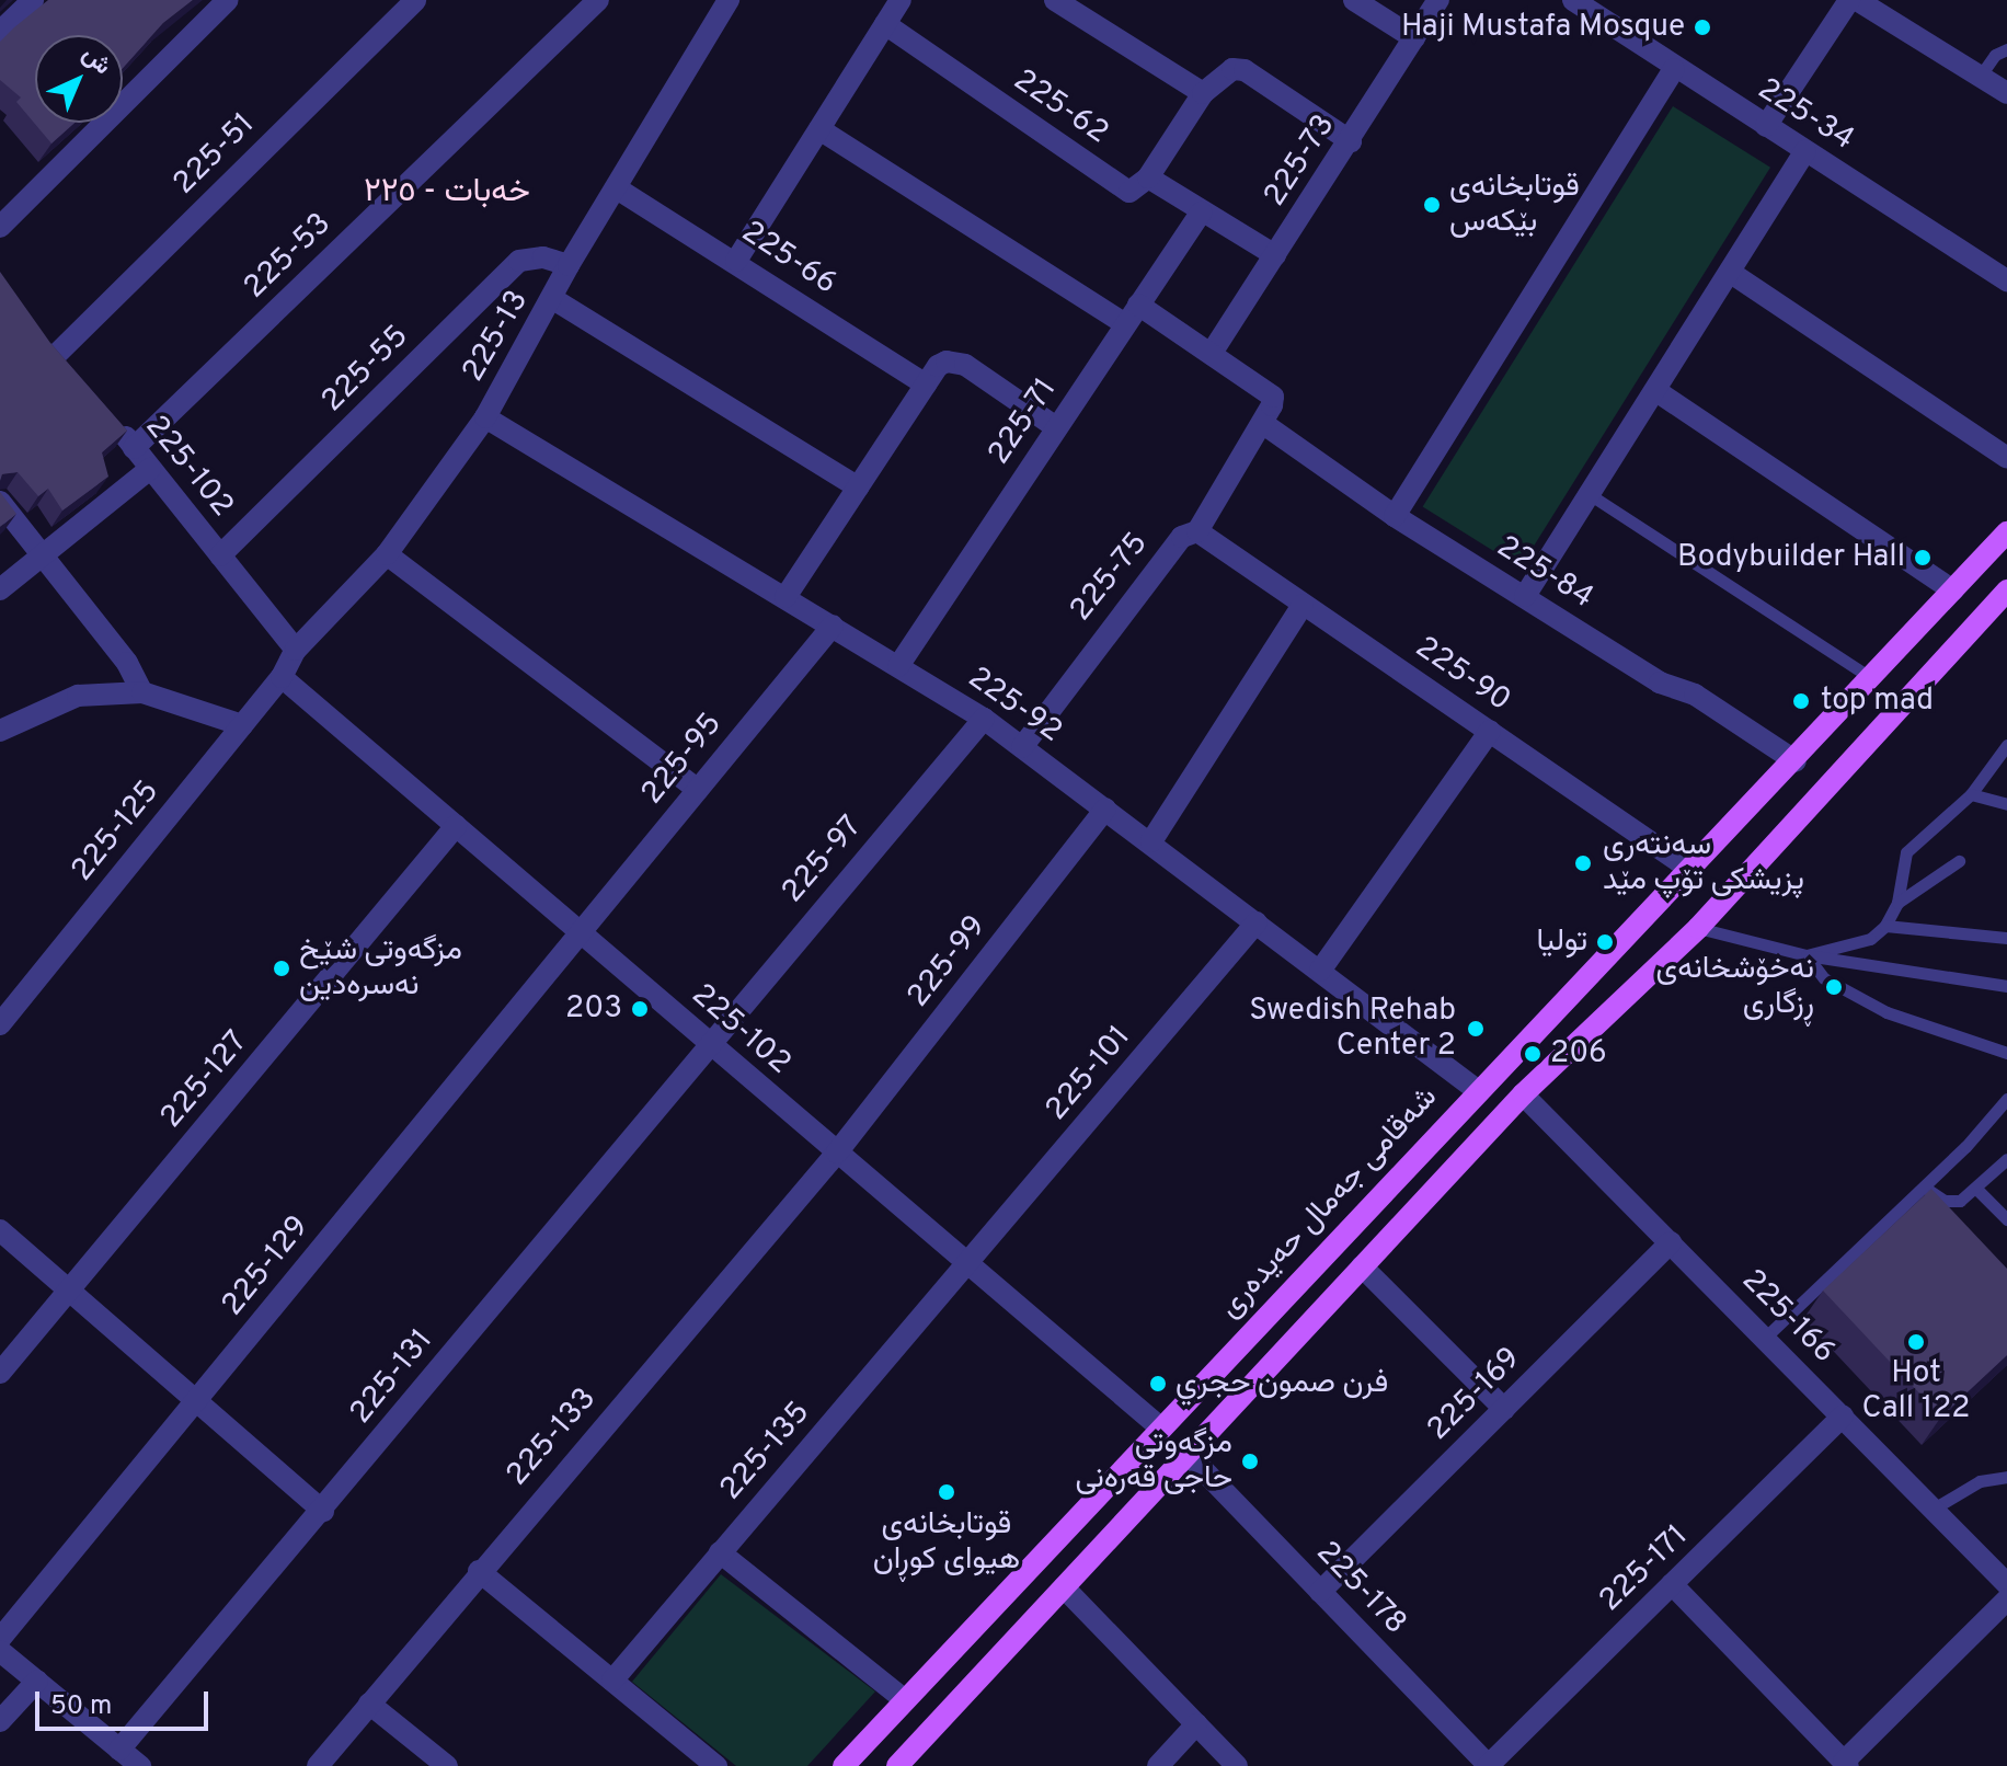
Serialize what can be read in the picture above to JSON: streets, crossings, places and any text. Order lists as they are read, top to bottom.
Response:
{
  "streets": {
    "main road": ["شەقامی جەمال حەیدەری"],
    "street": [
      "225-62",
      "225-34",
      "225-51",
      "225-73",
      "225-53",
      "225-66",
      "225-13",
      "225-55",
      "225-71",
      "225-102",
      "225-84",
      "225-75",
      "225-90",
      "225-92",
      "225-95",
      "225-125",
      "225-97",
      "225-99",
      "225-101",
      "225-127",
      "225-129",
      "225-166",
      "225-131",
      "225-169",
      "225-133",
      "225-135",
      "225-171",
      "225-178"
    ]
  },
  "crossings": [
    ["225-73", "225-84"],
    ["225-53", "225-102"],
    ["225-66", "225-13"],
    ["225-13", "225-55"],
    ["225-13", "225-102"],
    ["225-13", "225-92"],
    ["225-13", "225-125"],
    ["225-55", "225-102"],
    ["225-71", "225-92"],
    ["225-102", "225-95"],
    ["225-102", "225-125"],
    ["225-102", "225-97"],
    ["225-102", "225-99"],
    ["225-102", "225-101"],
    ["225-102", "225-127"],
    ["225-102", "شەقامی جەمال حەیدەری"],
    ["225-102", "225-129"],
    ["225-102", "225-131"],
    ["225-102", "225-133"],
    ["225-102", "225-135"],
    ["225-84", "225-75"],
    ["225-84", "شەقامی جەمال حەیدەری"],
    ["225-75", "225-90"],
    ["225-75", "225-92"],
    ["225-90", "شەقامی جەمال حەیدەری"],
    ["225-92", "225-95"],
    ["225-92", "225-97"],
    ["225-92", "225-99"],
    ["225-92", "225-101"],
    ["225-92", "شەقامی جەمال حەیدەری"],
    ["225-95", "225-129"],
    ["225-97", "225-131"],
    ["225-99", "225-133"],
    ["225-101", "225-135"],
    ["225-166", "225-169"],
    ["225-166", "225-171"],
    ["225-169", "225-178"],
    ["225-171", "225-178"]
  ],
  "districts": ["خەبات - ٢٢٥"],
  "places": [
    "Haji Mustafa Mosque",
    "قوتابخانەی بێكه‌س",
    "Bodybuilder Hall",
    "top mad",
    "سەنتەری پزیشکی تۆپ مێد",
    "تولیا",
    "مزگه‌وتی شێخ نه‌سرەدین",
    "نەخۆشخانەی ڕزگاری",
    "203",
    "Swedish Rehab Center 2",
    "206",
    "Hot Call 122",
    "فرن صمون حجري",
    "مزگەوتی حاجی قەرەنی",
    "قوتابخانەی هیوای کوڕان"
  ],
  "scale_bar": "50 m",
  "north": "top right"
}
